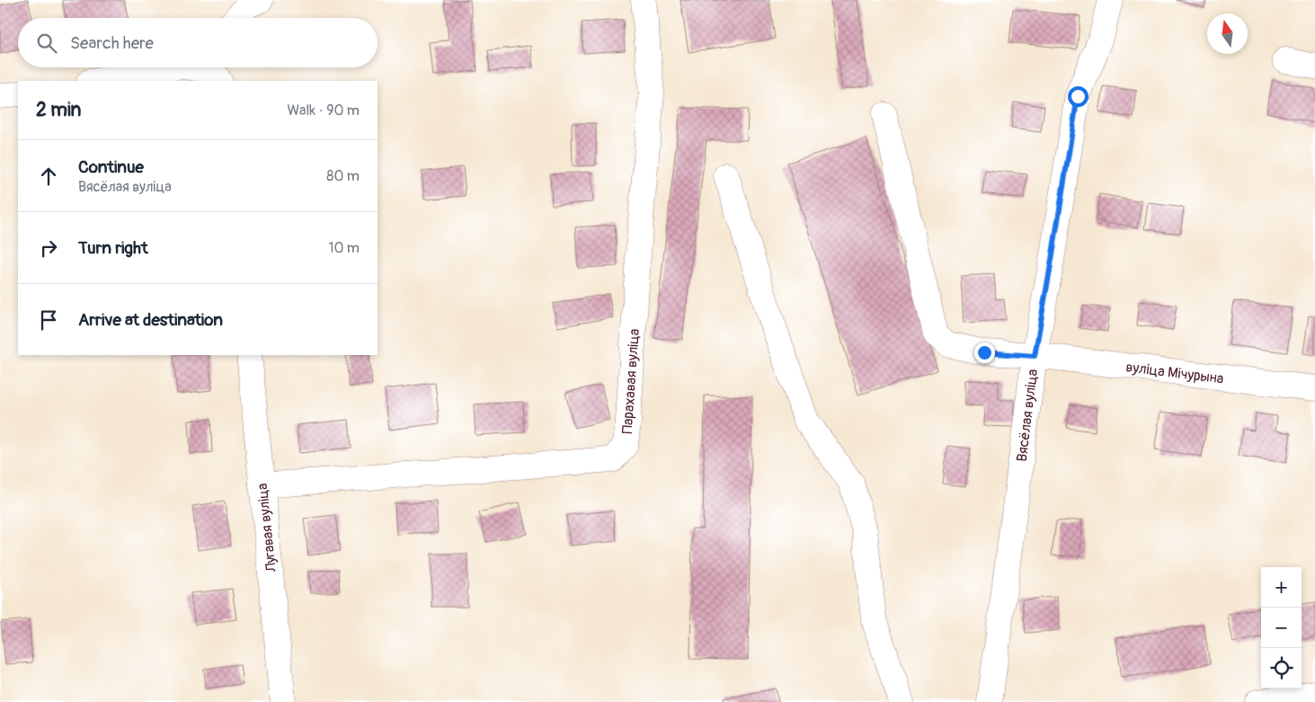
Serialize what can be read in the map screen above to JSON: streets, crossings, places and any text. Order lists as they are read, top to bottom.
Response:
{
  "streets": {
    "street": [
      "вуліца Мічурына",
      "Парахавая вуліца",
      "Вясёлая вуліца",
      "Лугавая вуліца"
    ]
  },
  "crossings": [
    ["вуліца Мічурына", "Вясёлая вуліца"],
    ["Парахавая вуліца", "Лугавая вуліца"]
  ],
  "north": "top",
  "page": {
    "search": "Search here",
    "heading": ["2 min", "Walk · 90 m"],
    "list": [
      ["Continue", "Вясёлая вуліца", "80 m"],
      ["Turn right", "10 m"],
      "Arrive at destination"
    ],
    "map_buttons": ["+", "−"]
  }
}
